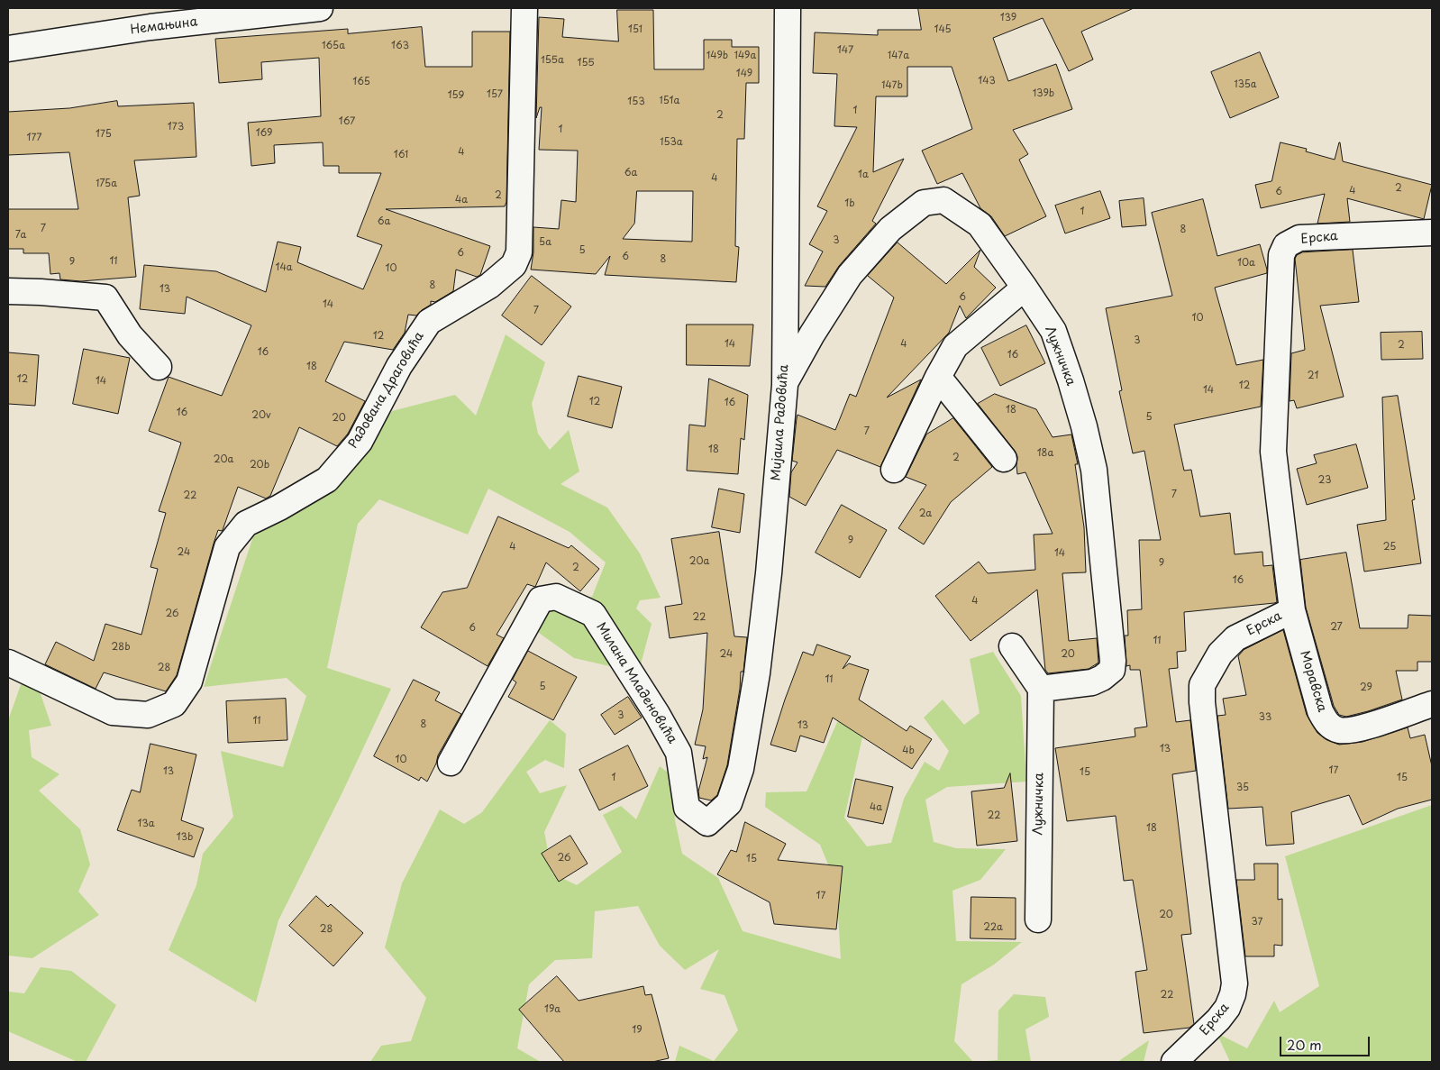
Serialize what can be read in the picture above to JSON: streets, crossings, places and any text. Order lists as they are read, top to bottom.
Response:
{
  "streets": {
    "street": [
      "Немањина",
      "Ерска",
      "Лужничка",
      "Радована Драговића",
      "Мијаила Радовића",
      "Моравска",
      "Милана Младеновића"
    ]
  },
  "crossings": [
    ["Ерска", "Моравска"],
    ["Лужничка", "Мијаила Радовића"],
    ["Мијаила Радовића", "Милана Младеновића"]
  ],
  "house_numbers": [
    "139",
    "151",
    "145",
    "165a",
    "163",
    "147",
    "149b",
    "149a",
    "147a",
    "155a",
    "155",
    "149",
    "143",
    "165",
    "135a",
    "147b",
    "139b",
    "157",
    "159",
    "151a",
    "153",
    "1",
    "2",
    "167",
    "173",
    "1",
    "169",
    "175",
    "177",
    "153a",
    "4",
    "161",
    "6a",
    "1a",
    "4",
    "175a",
    "2",
    "4",
    "6",
    "2",
    "4a",
    "1b",
    "1",
    "6a",
    "7",
    "8",
    "7a",
    "3",
    "5a",
    "5",
    "6",
    "6",
    "8",
    "11",
    "9",
    "10a",
    "14a",
    "10",
    "8",
    "13",
    "6",
    "14",
    "7",
    "10",
    "12",
    "3",
    "14",
    "4",
    "2",
    "16",
    "16",
    "18",
    "21",
    "12",
    "14",
    "12",
    "14",
    "12",
    "16",
    "18",
    "16",
    "20v",
    "5",
    "20",
    "7",
    "18",
    "18a",
    "2",
    "20a",
    "20b",
    "23",
    "7",
    "22",
    "2a",
    "9",
    "4",
    "25",
    "24",
    "14",
    "20a",
    "9",
    "2",
    "16",
    "4",
    "26",
    "22",
    "27",
    "6",
    "11",
    "28b",
    "24",
    "20",
    "28",
    "11",
    "5",
    "29",
    "3",
    "33",
    "11",
    "8",
    "13",
    "13",
    "4b",
    "10",
    "17",
    "13",
    "15",
    "1",
    "15",
    "35",
    "4a",
    "22",
    "13a",
    "18",
    "13b",
    "26",
    "15",
    "17",
    "20",
    "37",
    "22a",
    "28",
    "22",
    "19a",
    "19"
  ],
  "scale_bar": "20 m"
}
